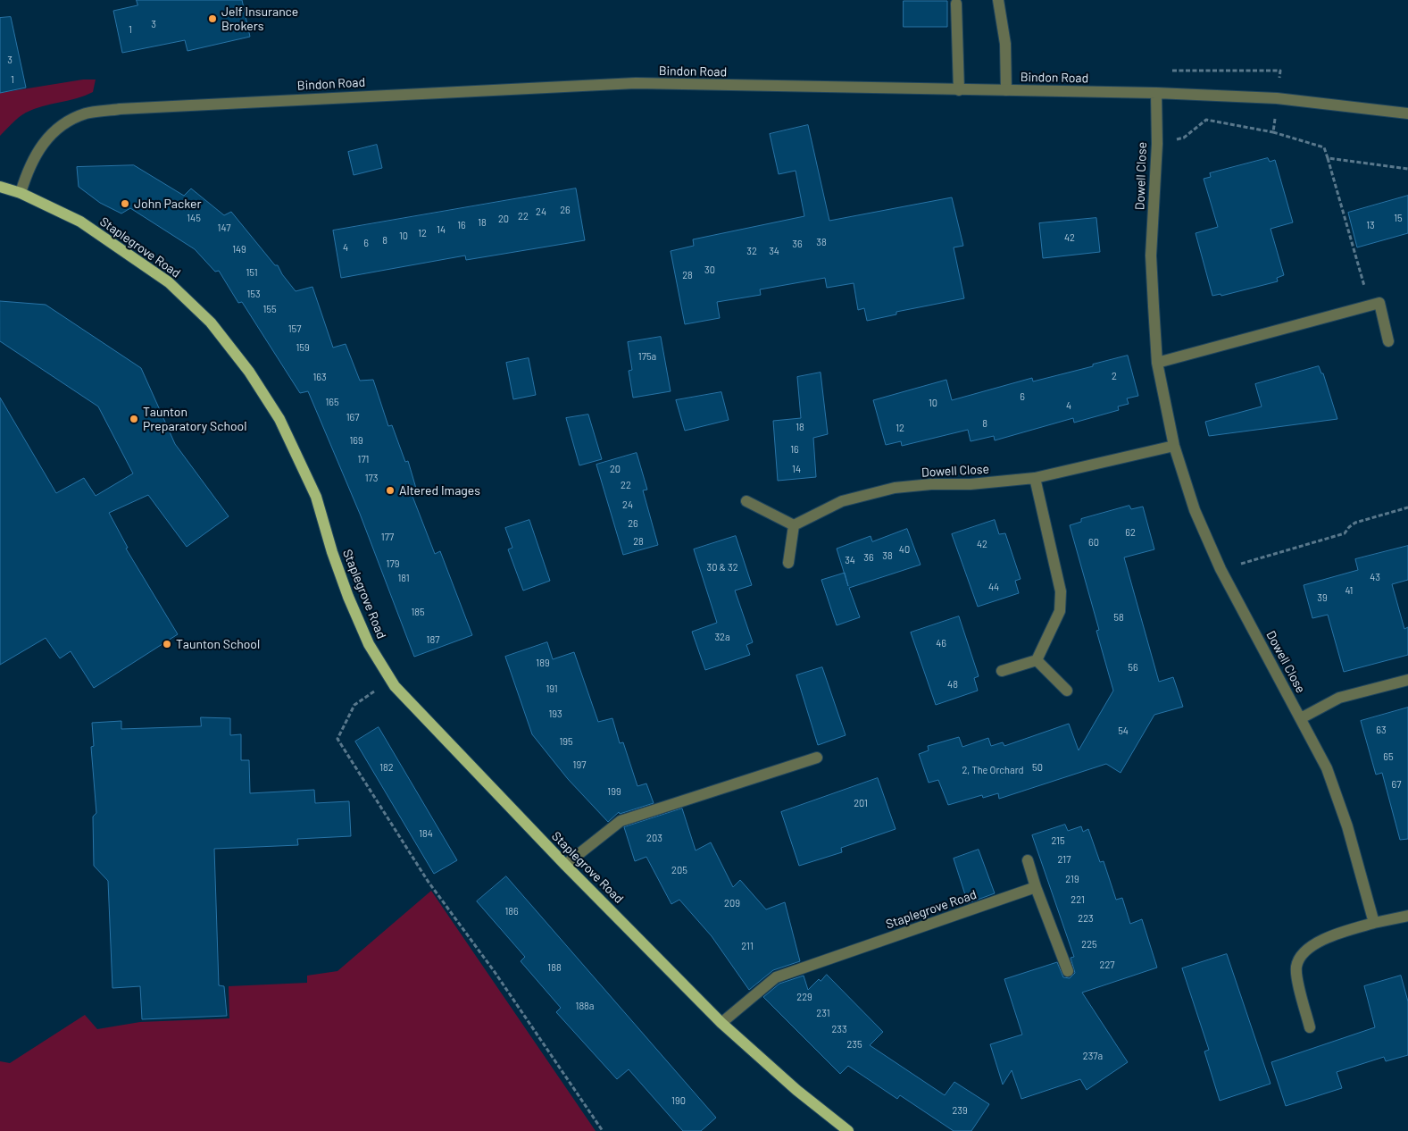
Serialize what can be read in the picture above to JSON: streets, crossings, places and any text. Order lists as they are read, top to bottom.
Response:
{
  "streets": {
    "main road": ["Staplegrove Road"],
    "street": ["Bindon Road", "Dowell Close"]
  },
  "crossings": [
    ["Bindon Road", "Dowell Close"],
    ["Bindon Road", "Staplegrove Road"]
  ],
  "places": [
    "Jelf Insurance Brokers",
    "John Packer",
    "Taunton Preparatory School",
    "Altered Images",
    "Taunton School"
  ],
  "house_numbers": [
    "3",
    "1",
    "3",
    "1",
    "26",
    "24",
    "22",
    "145",
    "15",
    "20",
    "18",
    "16",
    "13",
    "147",
    "14",
    "12",
    "10",
    "42",
    "8",
    "38",
    "6",
    "36",
    "4",
    "149",
    "32",
    "34",
    "30",
    "151",
    "28",
    "153",
    "155",
    "157",
    "159",
    "175a",
    "2",
    "163",
    "6",
    "165",
    "10",
    "4",
    "167",
    "8",
    "18",
    "12",
    "169",
    "16",
    "171",
    "20",
    "14",
    "173",
    "22",
    "24",
    "26",
    "62",
    "177",
    "28",
    "60",
    "42",
    "40",
    "38",
    "36",
    "34",
    "179",
    "30 & 32",
    "43",
    "181",
    "44",
    "41",
    "39",
    "185",
    "58",
    "32a",
    "187",
    "46",
    "189",
    "56",
    "48",
    "191",
    "193",
    "63",
    "54",
    "195",
    "65",
    "197",
    "182",
    "50",
    "2, The Orchard",
    "67",
    "199",
    "201",
    "184",
    "203",
    "215",
    "217",
    "205",
    "219",
    "221",
    "209",
    "186",
    "223",
    "225",
    "211",
    "227",
    "188",
    "229",
    "188a",
    "231",
    "233",
    "235",
    "237a",
    "190",
    "239"
  ]
}
